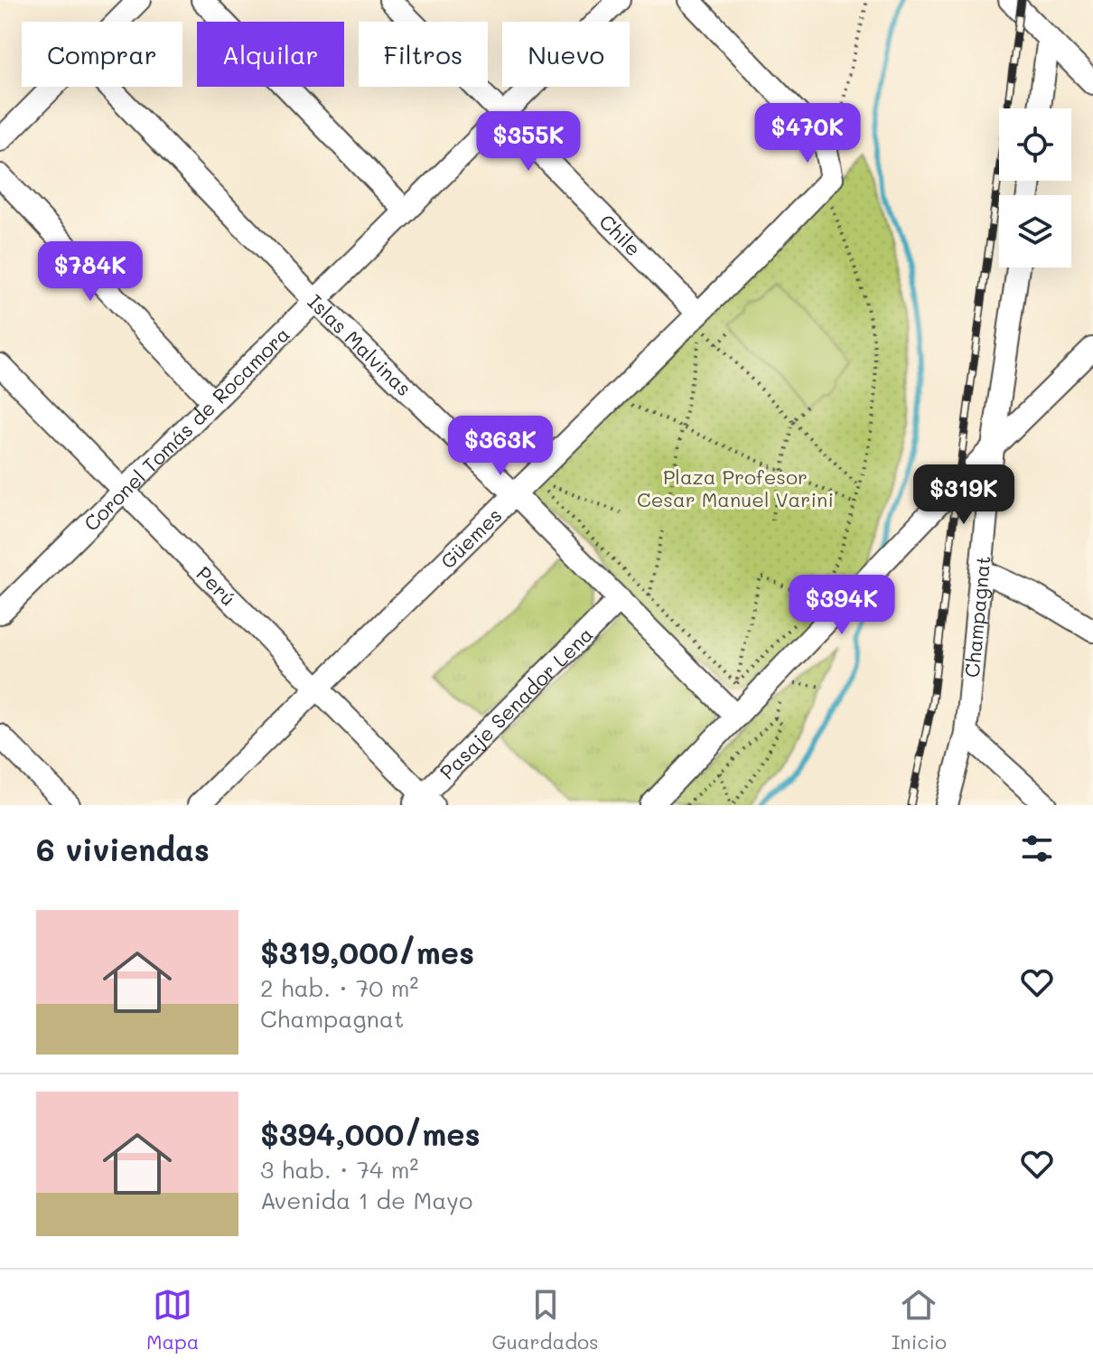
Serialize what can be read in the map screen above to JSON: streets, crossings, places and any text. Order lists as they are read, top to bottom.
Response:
{
  "streets": {
    "street": [
      "Chile",
      "Islas Malvinas",
      "Coronel Tomás de Rocamora",
      "Güemes",
      "Perú",
      "Champagnat",
      "Pasaje Senador Lena"
    ]
  },
  "crossings": [
    ["Chile", "Coronel Tomás de Rocamora"],
    ["Chile", "Güemes"],
    ["Islas Malvinas", "Coronel Tomás de Rocamora"],
    ["Islas Malvinas", "Güemes"],
    ["Islas Malvinas", "Pasaje Senador Lena"],
    ["Coronel Tomás de Rocamora", "Perú"],
    ["Güemes", "Perú"],
    ["Perú", "Pasaje Senador Lena"]
  ],
  "parks": ["Plaza Profesor Cesar Manuel Varini"],
  "page": {
    "chip": [
      "Comprar",
      "Alquilar",
      "Filtros",
      "Nuevo"
    ],
    "price": [
      "$470K",
      "$355K",
      "$784K",
      "$363K",
      "$319K",
      "$394K"
    ],
    "heading": "6 viviendas",
    "list": [
      {
        "name": "$319,000/mes",
        "note": "2 hab. · 70 m² · Champagnat"
      },
      {
        "name": "$394,000/mes",
        "note": "3 hab. · 74 m² · Avenida 1 de Mayo"
      }
    ],
    "tabs": ["Mapa", "Guardados", "Inicio"]
  }
}
